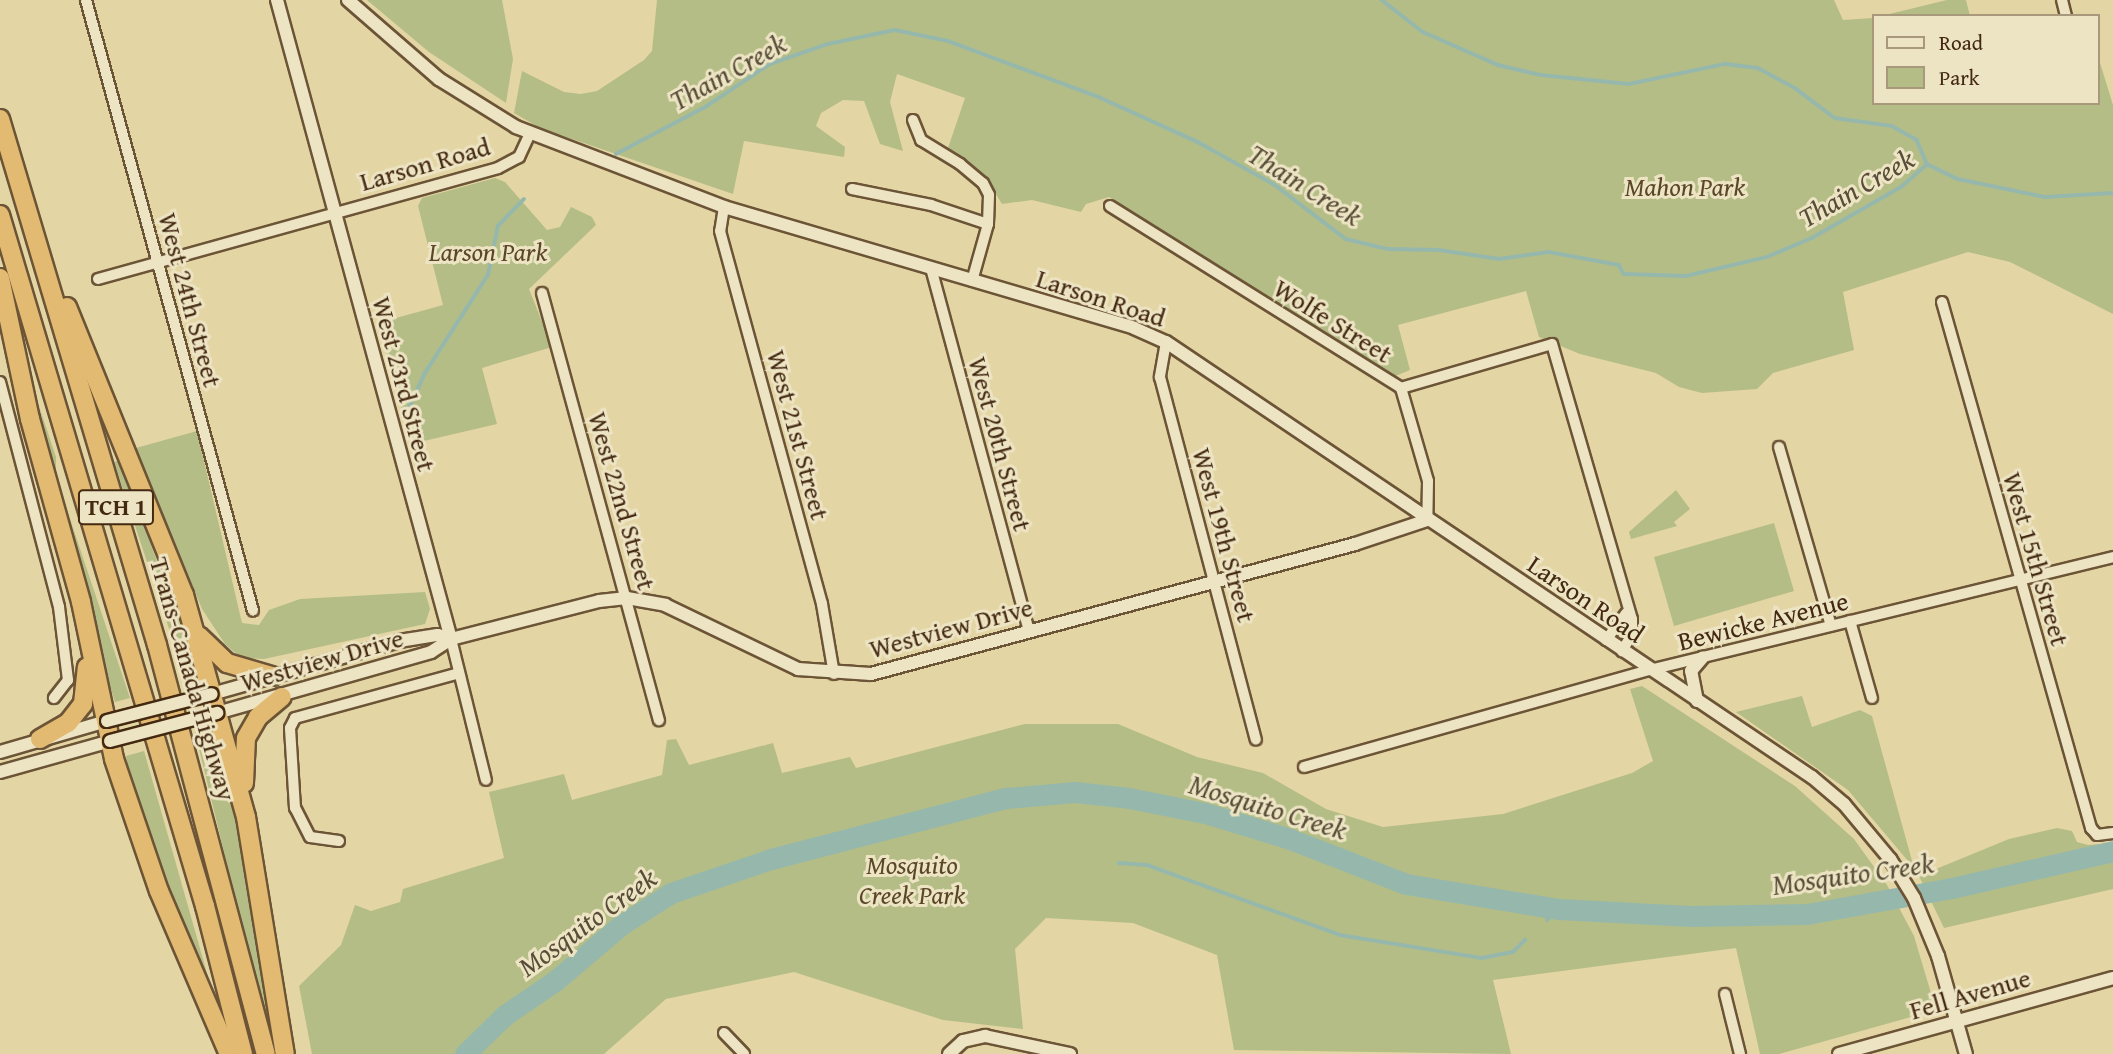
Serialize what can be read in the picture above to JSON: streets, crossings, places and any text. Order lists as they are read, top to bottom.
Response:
{
  "streets": {
    "highway": ["TCH 1", "Trans-Canada Highway"],
    "main road": [
      "Larson Road",
      "West 23rd Street",
      "Westview Drive",
      "Fell Avenue"
    ],
    "street": [
      "West 24th Street",
      "Wolfe Street",
      "West 21st Street",
      "West 20th Street",
      "West 22nd Street",
      "West 19th Street",
      "West 15th Street",
      "Bewicke Avenue"
    ]
  },
  "crossings": [
    ["Larson Road", "West 24th Street"],
    ["Larson Road", "West 23rd Street"],
    ["Larson Road", "West 21st Street"],
    ["Larson Road", "West 20th Street"],
    ["Larson Road", "West 19th Street"],
    ["Larson Road", "Bewicke Avenue"],
    ["Larson Road", "Westview Drive"],
    ["Larson Road", "Fell Avenue"],
    ["West 23rd Street", "Westview Drive"],
    ["West 21st Street", "Westview Drive"],
    ["West 20th Street", "Westview Drive"],
    ["West 22nd Street", "Westview Drive"],
    ["West 19th Street", "Westview Drive"],
    ["West 15th Street", "Bewicke Avenue"]
  ],
  "water": ["Thain Creek", "Mosquito Creek"],
  "parks": ["Mahon Park", "Larson Park", "Mosquito Creek Park"],
  "legend": ["Road", "Park"]
}
